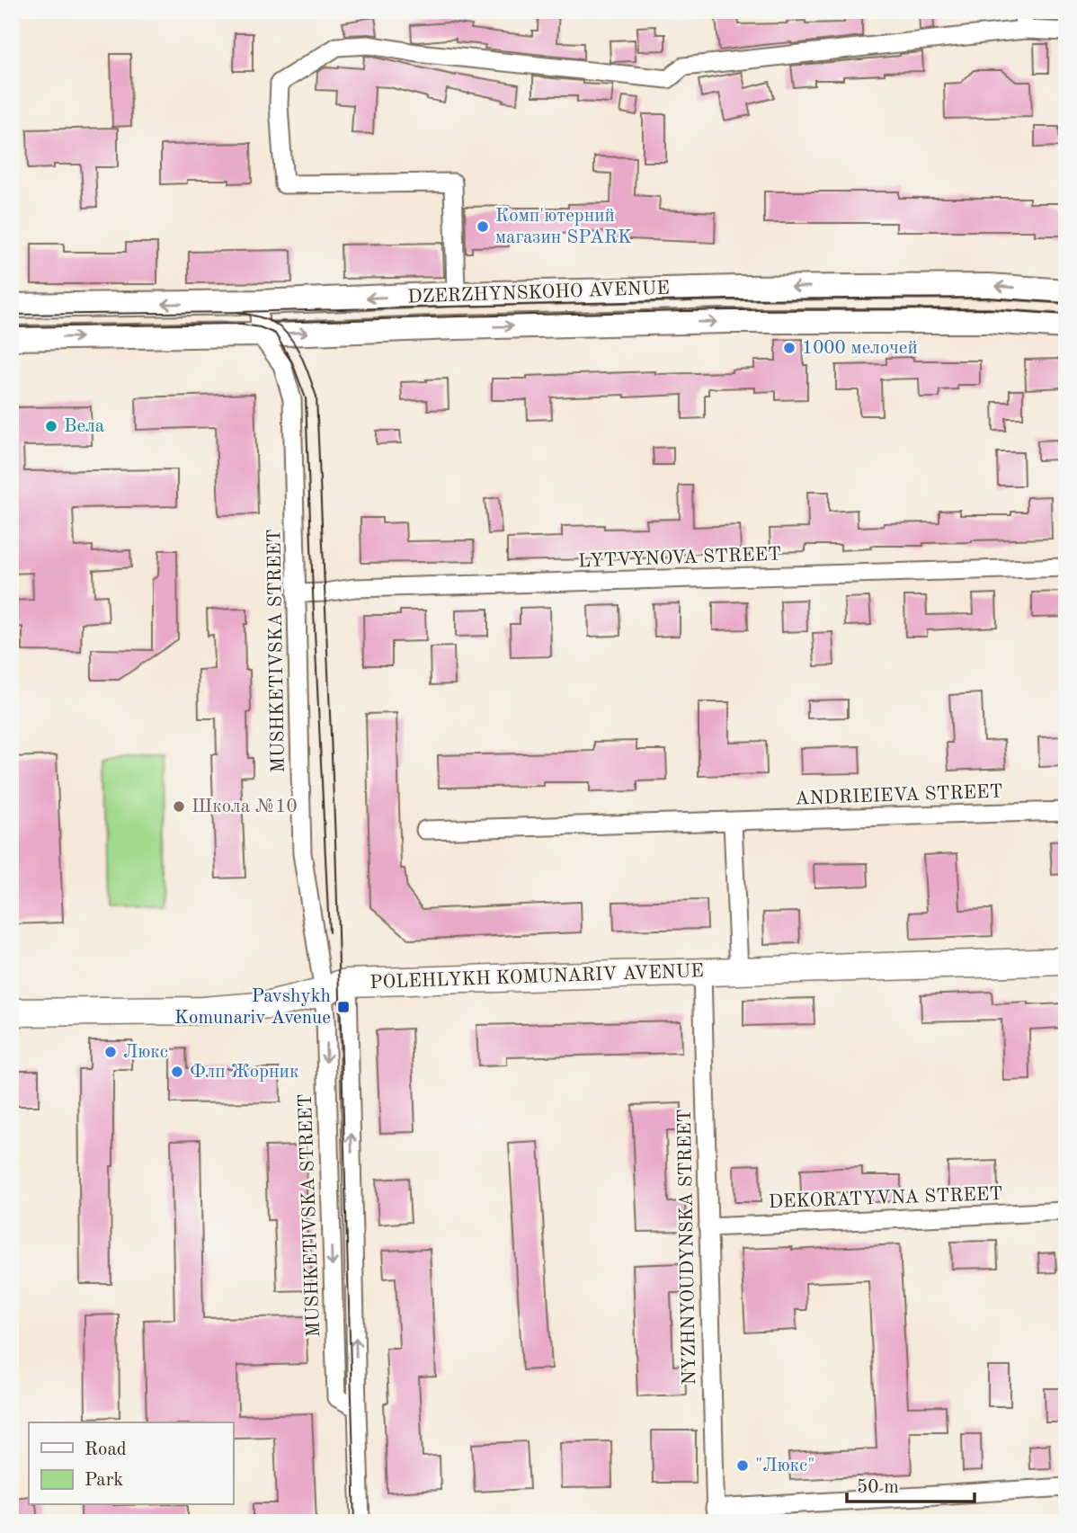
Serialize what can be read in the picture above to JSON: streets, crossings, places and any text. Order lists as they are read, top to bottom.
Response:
{
  "streets": {
    "main road": ["POLEHLYKH KOMUNARIV AVENUE"],
    "street": [
      "DZERZHYNSKOHO AVENUE",
      "LYTVYNOVA STREET",
      "MUSHKETIVSKA STREET",
      "ANDRIEIEVA STREET",
      "DEKORATYVNA STREET",
      "NYZHNYOUDYNSKA STREET"
    ]
  },
  "crossings": [
    ["DZERZHYNSKOHO AVENUE", "MUSHKETIVSKA STREET"],
    ["LYTVYNOVA STREET", "MUSHKETIVSKA STREET"],
    ["MUSHKETIVSKA STREET", "POLEHLYKH KOMUNARIV AVENUE"],
    ["POLEHLYKH KOMUNARIV AVENUE", "NYZHNYOUDYNSKA STREET"],
    ["DEKORATYVNA STREET", "NYZHNYOUDYNSKA STREET"]
  ],
  "places": {
    "other": [
      "Комп'ютерний магазин SPARK",
      "1000 мелочей",
      "Вела",
      "Школа №10",
      "Люкс",
      "Флп Жорник",
      "\"Люкс\""
    ],
    "transit": ["Pavshykh Komunariv Avenue"]
  },
  "legend": ["Road", "Park"],
  "scale_bar": "50 m"
}
